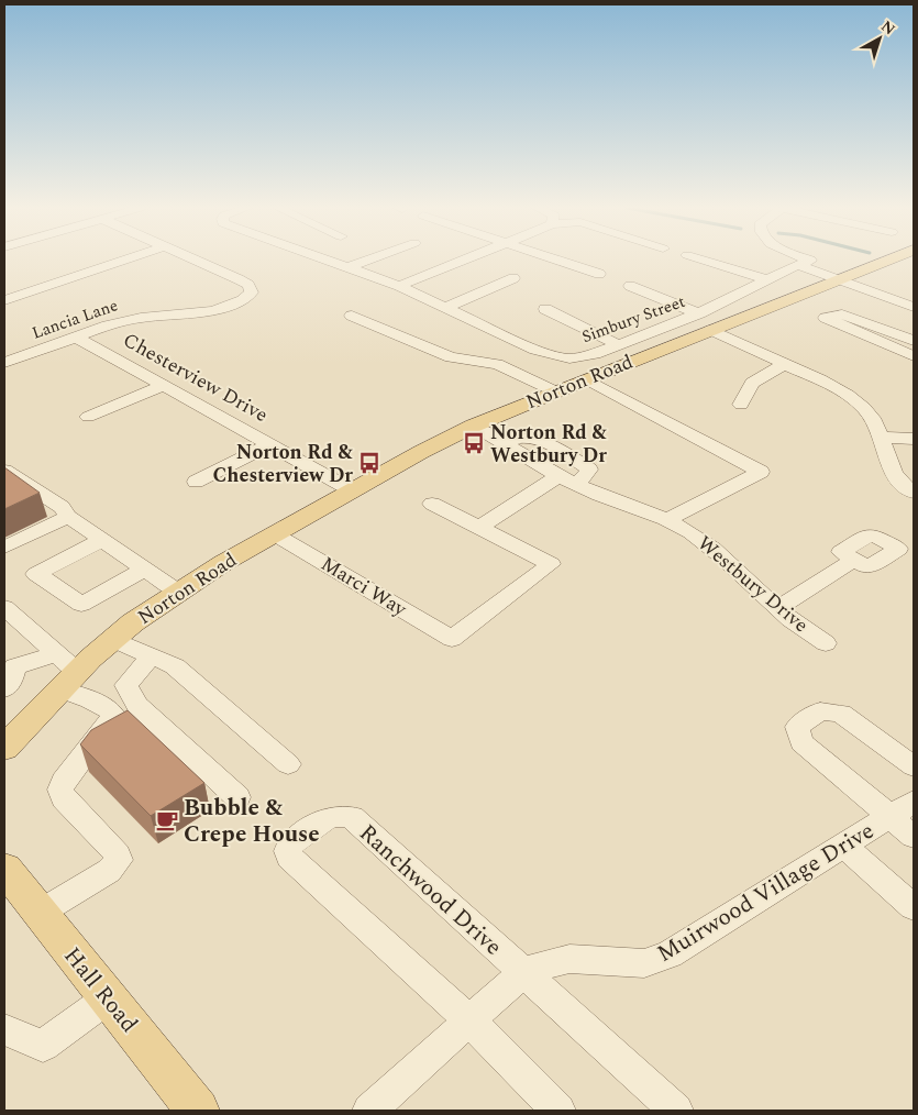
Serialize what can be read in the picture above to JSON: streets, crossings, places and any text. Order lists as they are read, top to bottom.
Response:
{
  "streets": {
    "main road": ["Norton Road", "Hall Road"],
    "street": [
      "Lancia Lane",
      "Simbury Street",
      "Chesterview Drive",
      "Westbury Drive",
      "Marci Way",
      "Ranchwood Drive",
      "Muirwood Village Drive"
    ]
  },
  "crossings": [
    ["Lancia Lane", "Chesterview Drive"],
    ["Simbury Street", "Norton Road"],
    ["Chesterview Drive", "Norton Road"],
    ["Norton Road", "Westbury Drive"],
    ["Norton Road", "Marci Way"],
    ["Ranchwood Drive", "Muirwood Village Drive"]
  ],
  "places": {
    "bus stop": ["Norton Rd & Westbury Dr", "Norton Rd & Chesterview Dr"],
    "cafe": ["Bubble & Crepe House"]
  },
  "north": "top right"
}
